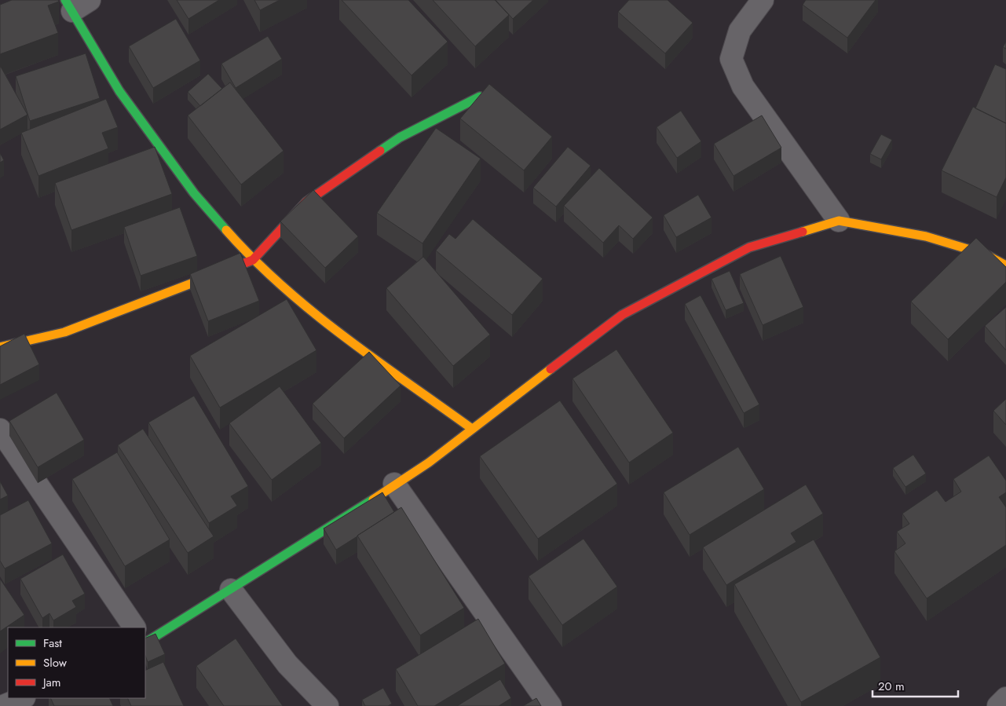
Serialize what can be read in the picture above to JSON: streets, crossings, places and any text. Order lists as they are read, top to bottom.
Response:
{
  "legend": ["Fast", "Slow", "Jam"],
  "scale_bar": "20 m"
}
